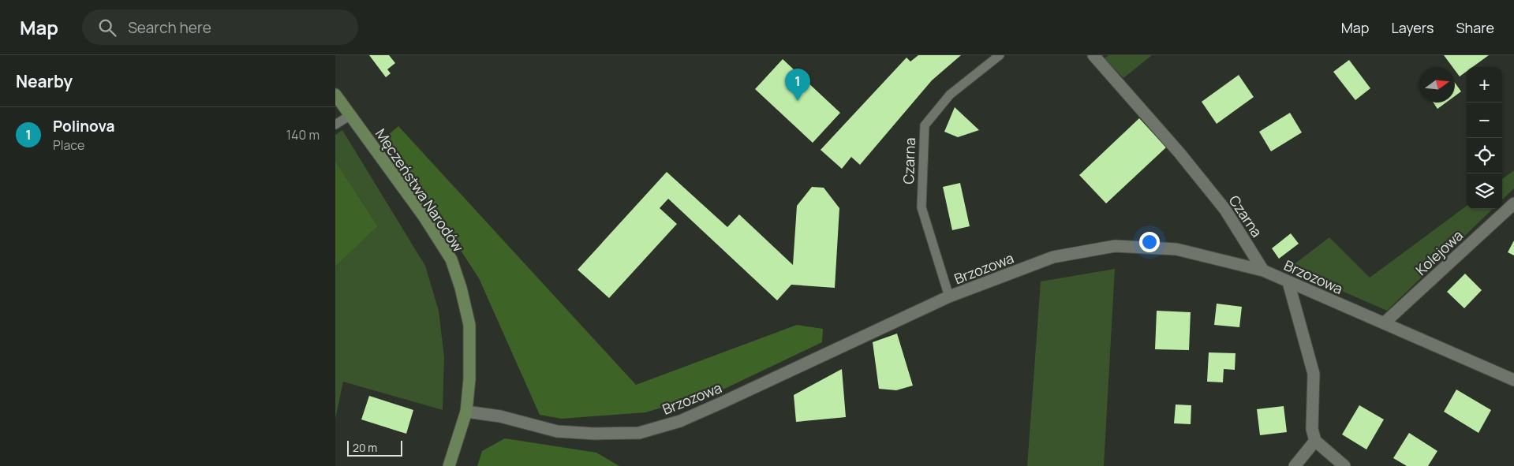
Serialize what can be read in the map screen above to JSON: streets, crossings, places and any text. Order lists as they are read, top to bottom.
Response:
{
  "streets": {
    "street": [
      "Czarna",
      "Męczeństwa Narodów",
      "Kolejowa",
      "Brzozowa"
    ]
  },
  "crossings": [
    ["Czarna", "Brzozowa"],
    ["Męczeństwa Narodów", "Brzozowa"],
    ["Kolejowa", "Brzozowa"]
  ],
  "scale_bar": "20 m",
  "north": "right",
  "page": {
    "header": "Map",
    "search": "Search here",
    "nav": ["Map", "Layers", "Share"],
    "heading": "Nearby",
    "map_buttons": ["+", "−"],
    "pins": "1",
    "list": [
      {
        "mark": "1",
        "name": "Polinova",
        "note": "Place",
        "value": "140 m"
      }
    ],
    "scale": "20 m"
  }
}
